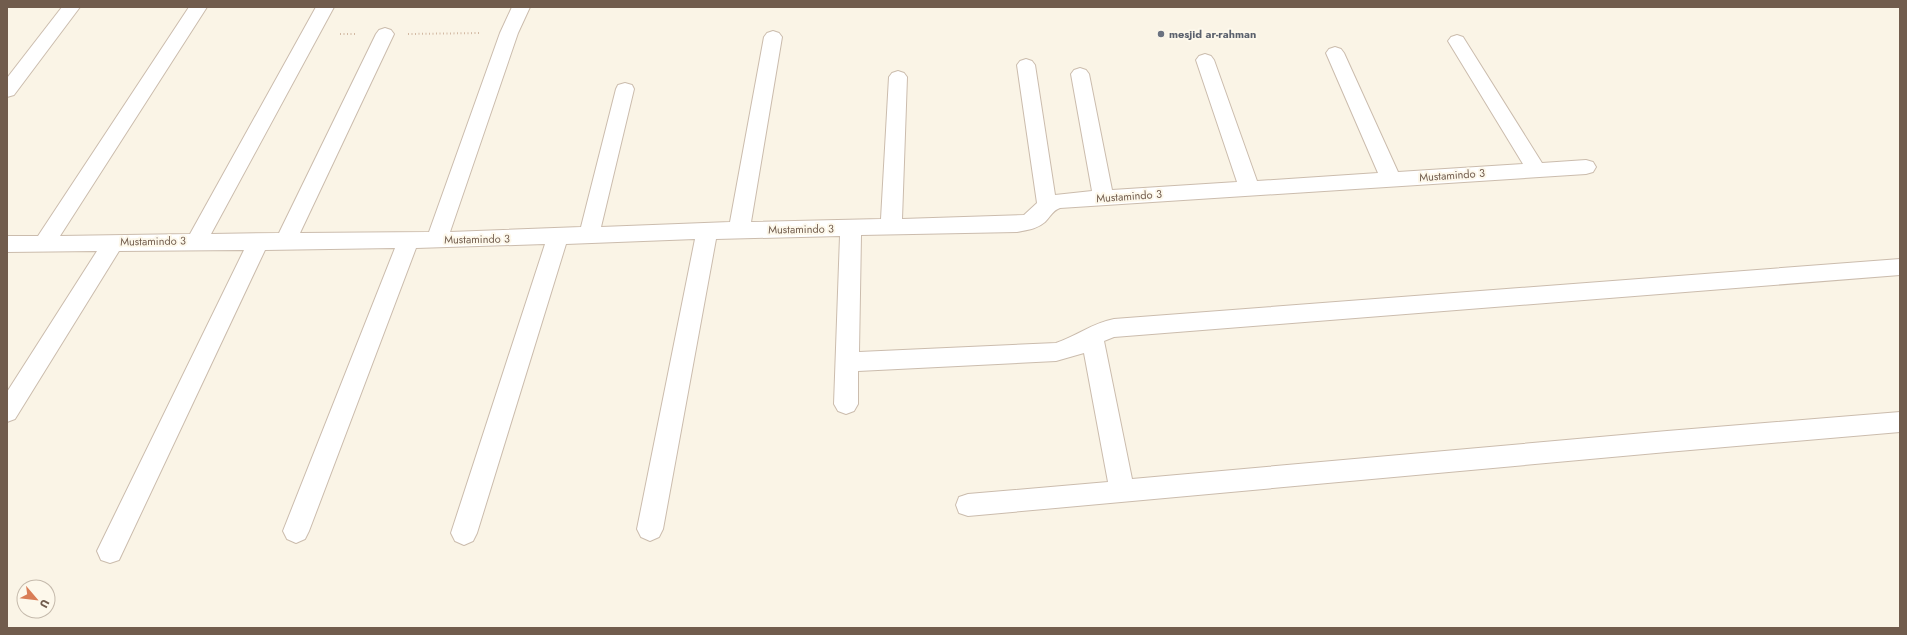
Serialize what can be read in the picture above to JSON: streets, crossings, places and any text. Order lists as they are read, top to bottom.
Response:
{
  "streets": {
    "street": ["Mustamindo 3"]
  },
  "places": ["mesjid ar-rahman"],
  "north": "bottom right"
}
